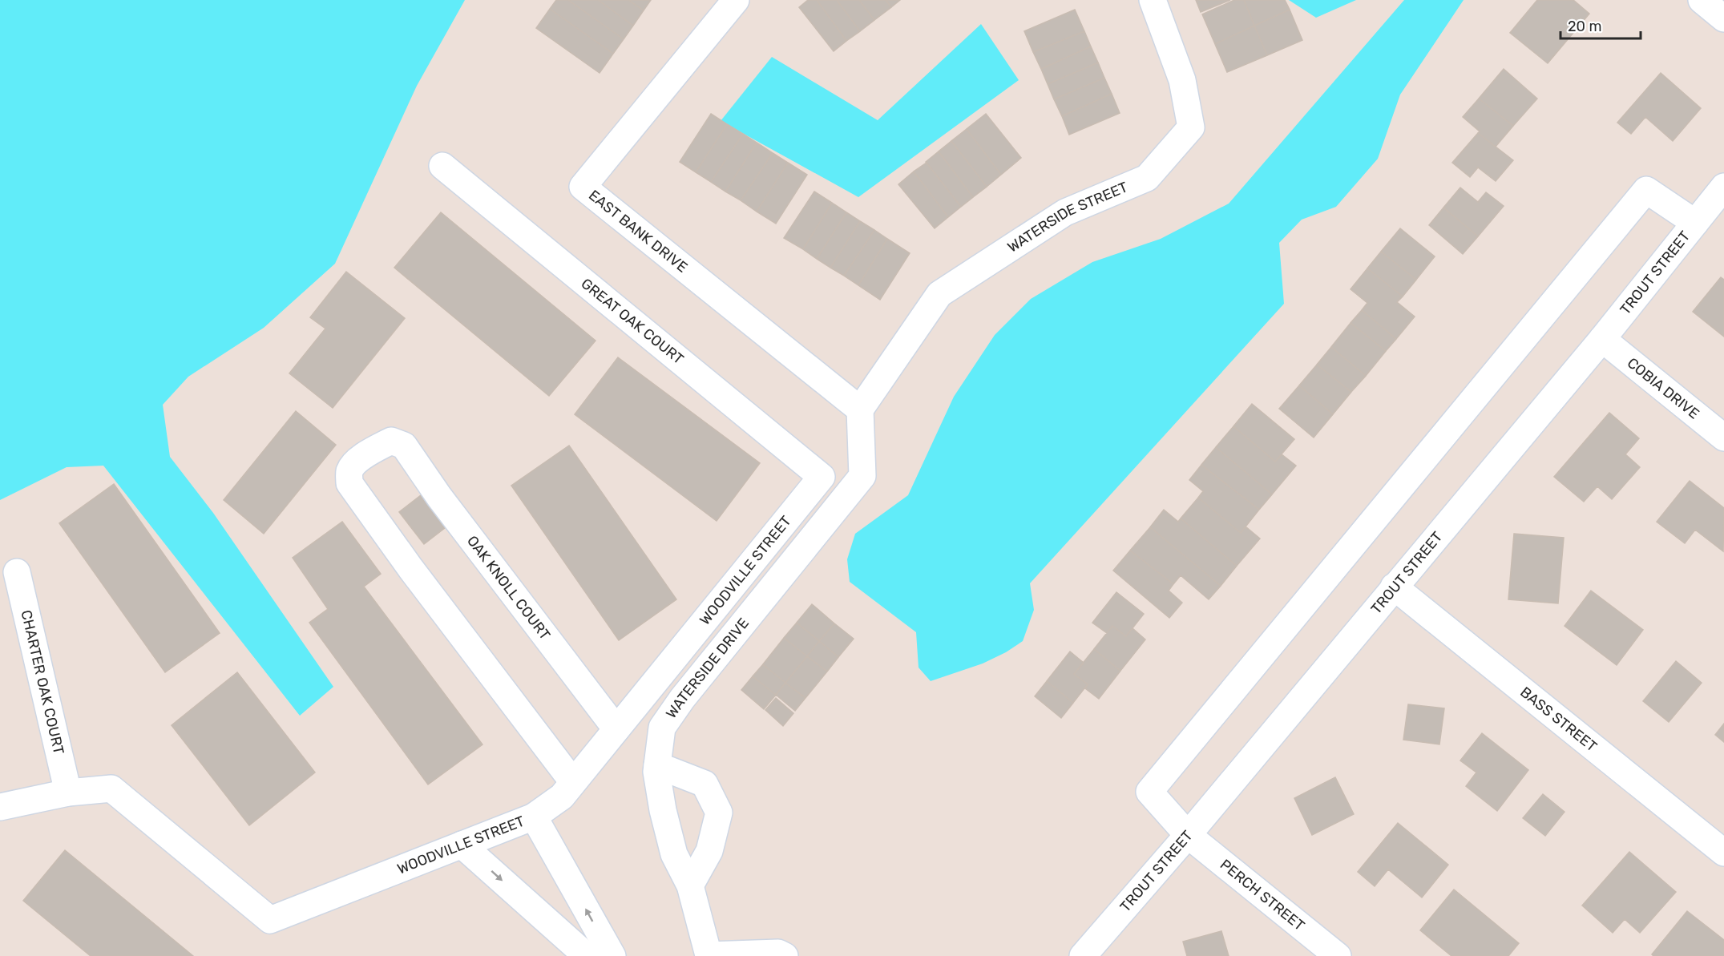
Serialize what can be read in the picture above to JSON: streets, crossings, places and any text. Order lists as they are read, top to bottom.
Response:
{
  "streets": {
    "street": [
      "WATERSIDE STREET",
      "EAST BANK DRIVE",
      "TROUT STREET",
      "GREAT OAK COURT",
      "COBIA DRIVE",
      "WOODVILLE STREET",
      "OAK KNOLL COURT",
      "WATERSIDE DRIVE",
      "CHARTER OAK COURT",
      "BASS STREET",
      "PERCH STREET"
    ]
  },
  "crossings": [
    ["WATERSIDE STREET", "EAST BANK DRIVE"],
    ["WATERSIDE STREET", "WATERSIDE DRIVE"],
    ["EAST BANK DRIVE", "WATERSIDE DRIVE"],
    ["TROUT STREET", "COBIA DRIVE"],
    ["TROUT STREET", "BASS STREET"],
    ["TROUT STREET", "PERCH STREET"],
    ["GREAT OAK COURT", "WOODVILLE STREET"],
    ["WOODVILLE STREET", "OAK KNOLL COURT"],
    ["WOODVILLE STREET", "CHARTER OAK COURT"]
  ],
  "scale_bar": "20 m"
}
